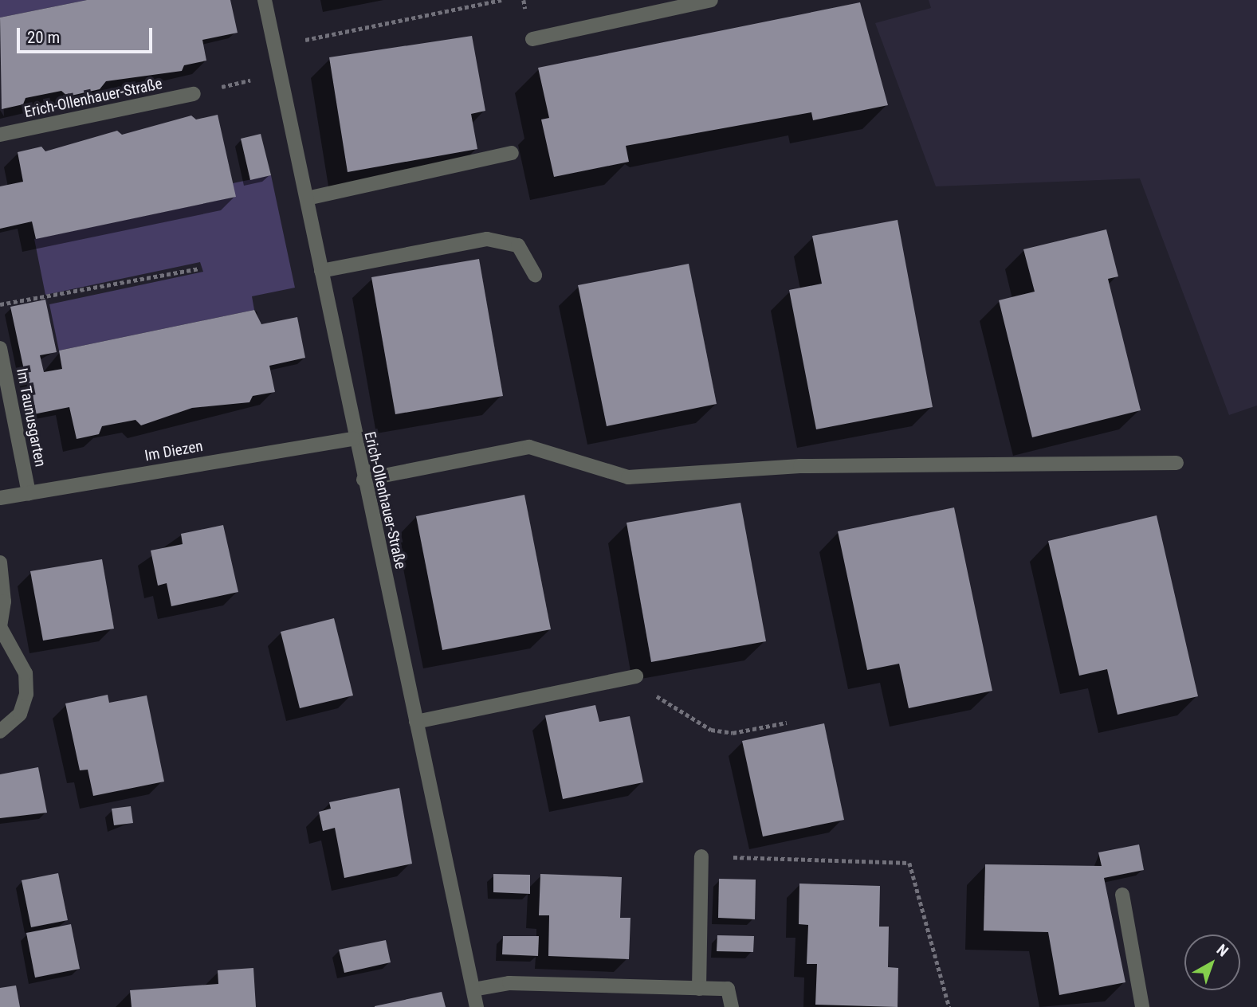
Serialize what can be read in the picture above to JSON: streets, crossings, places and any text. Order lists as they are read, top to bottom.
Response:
{
  "streets": {
    "street": ["Erich-Ollenhauer-Straße", "Im Taunusgarten", "Im Diezen"]
  },
  "crossings": [
    ["Erich-Ollenhauer-Straße", "Im Diezen"],
    ["Im Taunusgarten", "Im Diezen"]
  ],
  "scale_bar": "20 m",
  "north": "top right"
}
